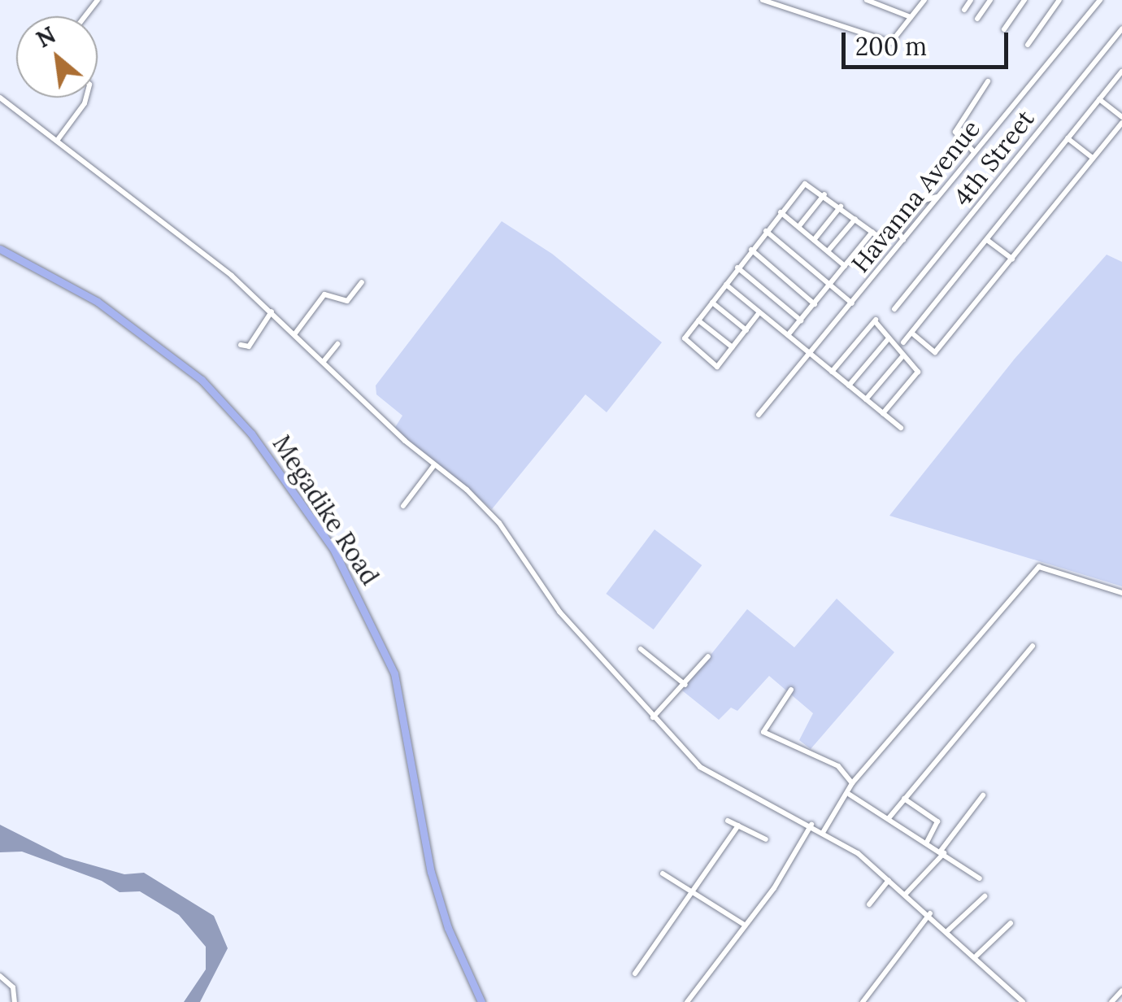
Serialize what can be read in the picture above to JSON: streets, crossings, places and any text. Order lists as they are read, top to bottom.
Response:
{
  "streets": {
    "main road": ["Megadike Road"],
    "street": ["4th Street", "Havanna Avenue"]
  },
  "scale_bar": "200 m",
  "north": "top left"
}
